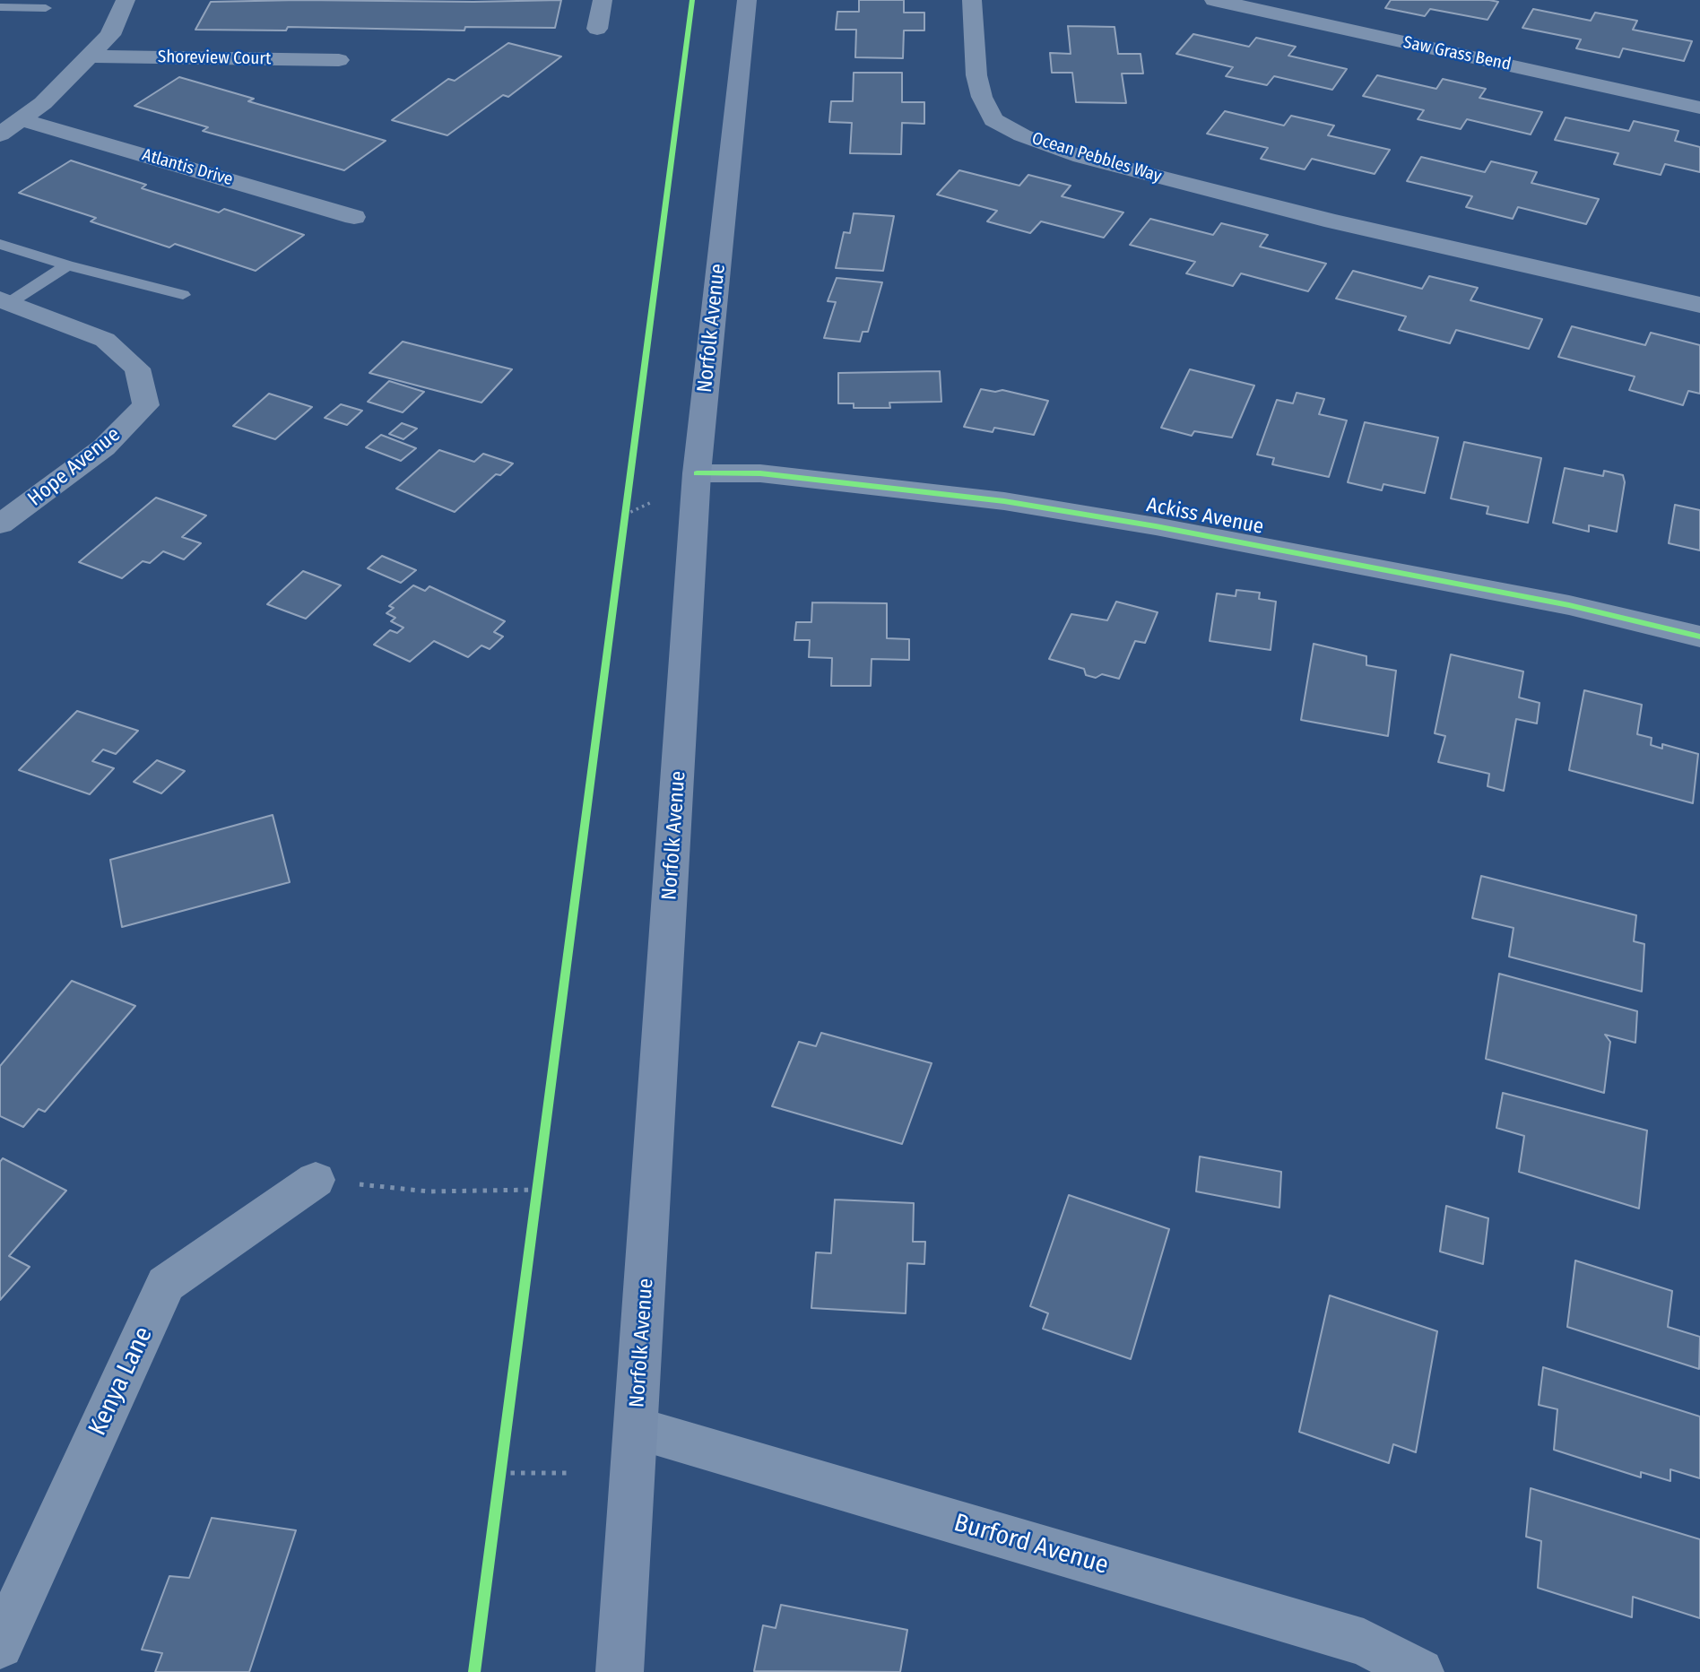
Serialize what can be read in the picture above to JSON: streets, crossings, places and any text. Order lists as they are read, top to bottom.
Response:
{
  "streets": {
    "main road": ["Norfolk Avenue"],
    "street": [
      "Saw Grass Bend",
      "Shoreview Court",
      "Ocean Pebbles Way",
      "Atlantis Drive",
      "Hope Avenue",
      "Ackiss Avenue",
      "Kenya Lane",
      "Burford Avenue"
    ]
  },
  "crossings": [
    ["Norfolk Avenue", "Ackiss Avenue"],
    ["Norfolk Avenue", "Burford Avenue"]
  ]
}
